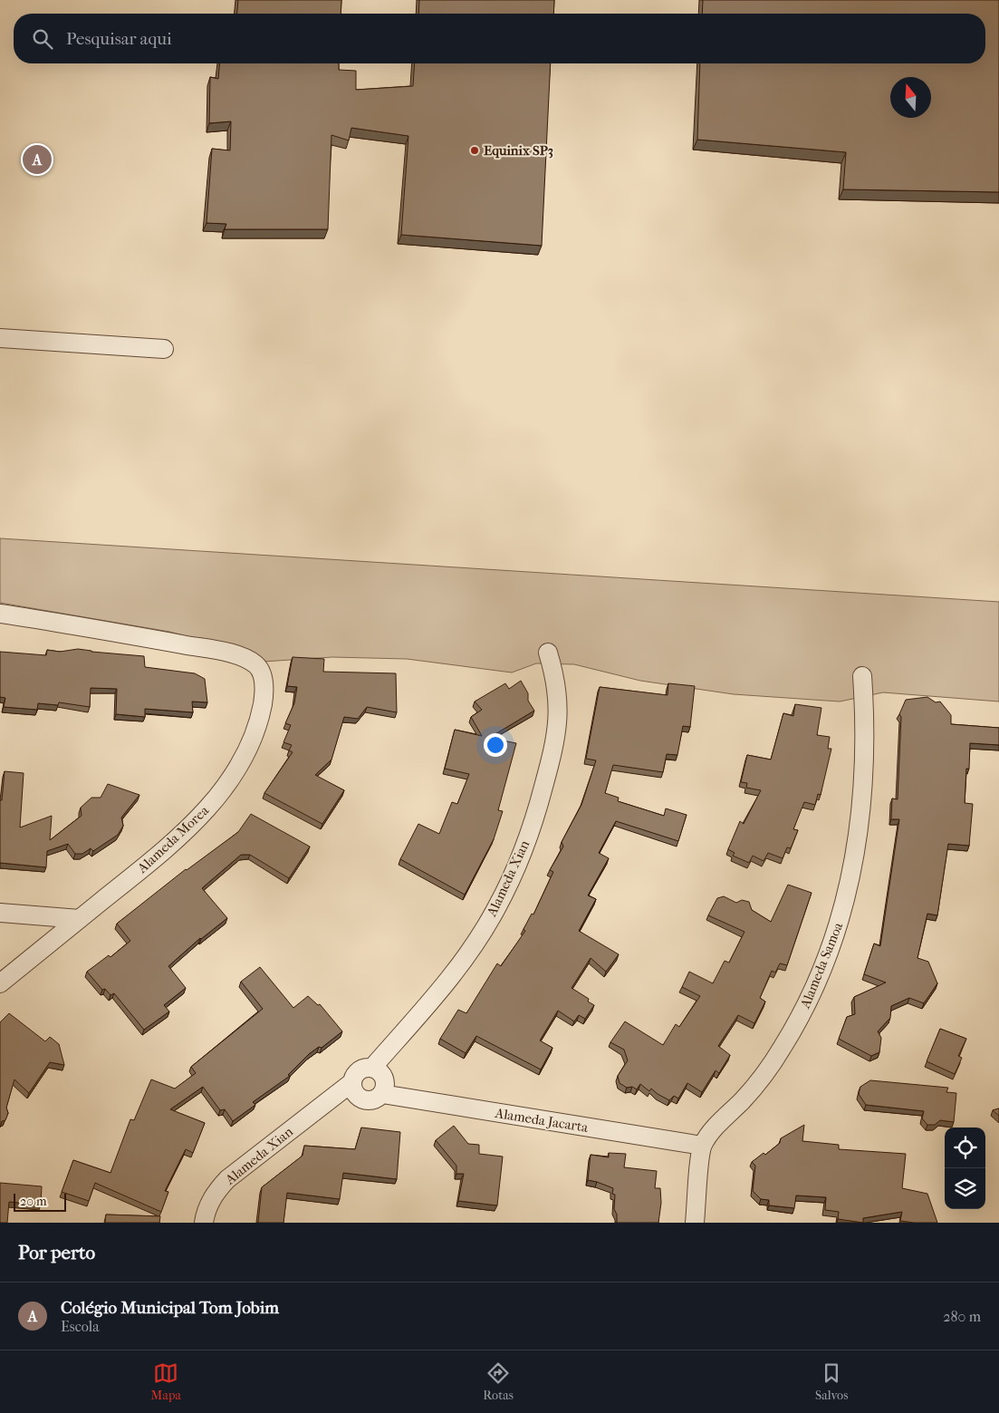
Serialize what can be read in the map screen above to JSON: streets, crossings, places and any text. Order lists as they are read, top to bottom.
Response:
{
  "streets": {
    "street": [
      "Alameda Morea",
      "Alameda Xian",
      "Alameda Samoa",
      "Alameda Jacarta"
    ]
  },
  "crossings": [
    ["Alameda Xian", "Alameda Jacarta"],
    ["Alameda Samoa", "Alameda Jacarta"]
  ],
  "places": ["Equinix SP3"],
  "scale_bar": "20 m",
  "north": "top",
  "page": {
    "search": "Pesquisar aqui",
    "pins": "A",
    "scale": "20 m",
    "heading": "Por perto",
    "list": [
      {
        "mark": "A",
        "name": "Colégio Municipal Tom Jobim",
        "note": "Escola",
        "value": "280 m"
      }
    ],
    "nav": ["Mapa", "Rotas", "Salvos"]
  }
}
